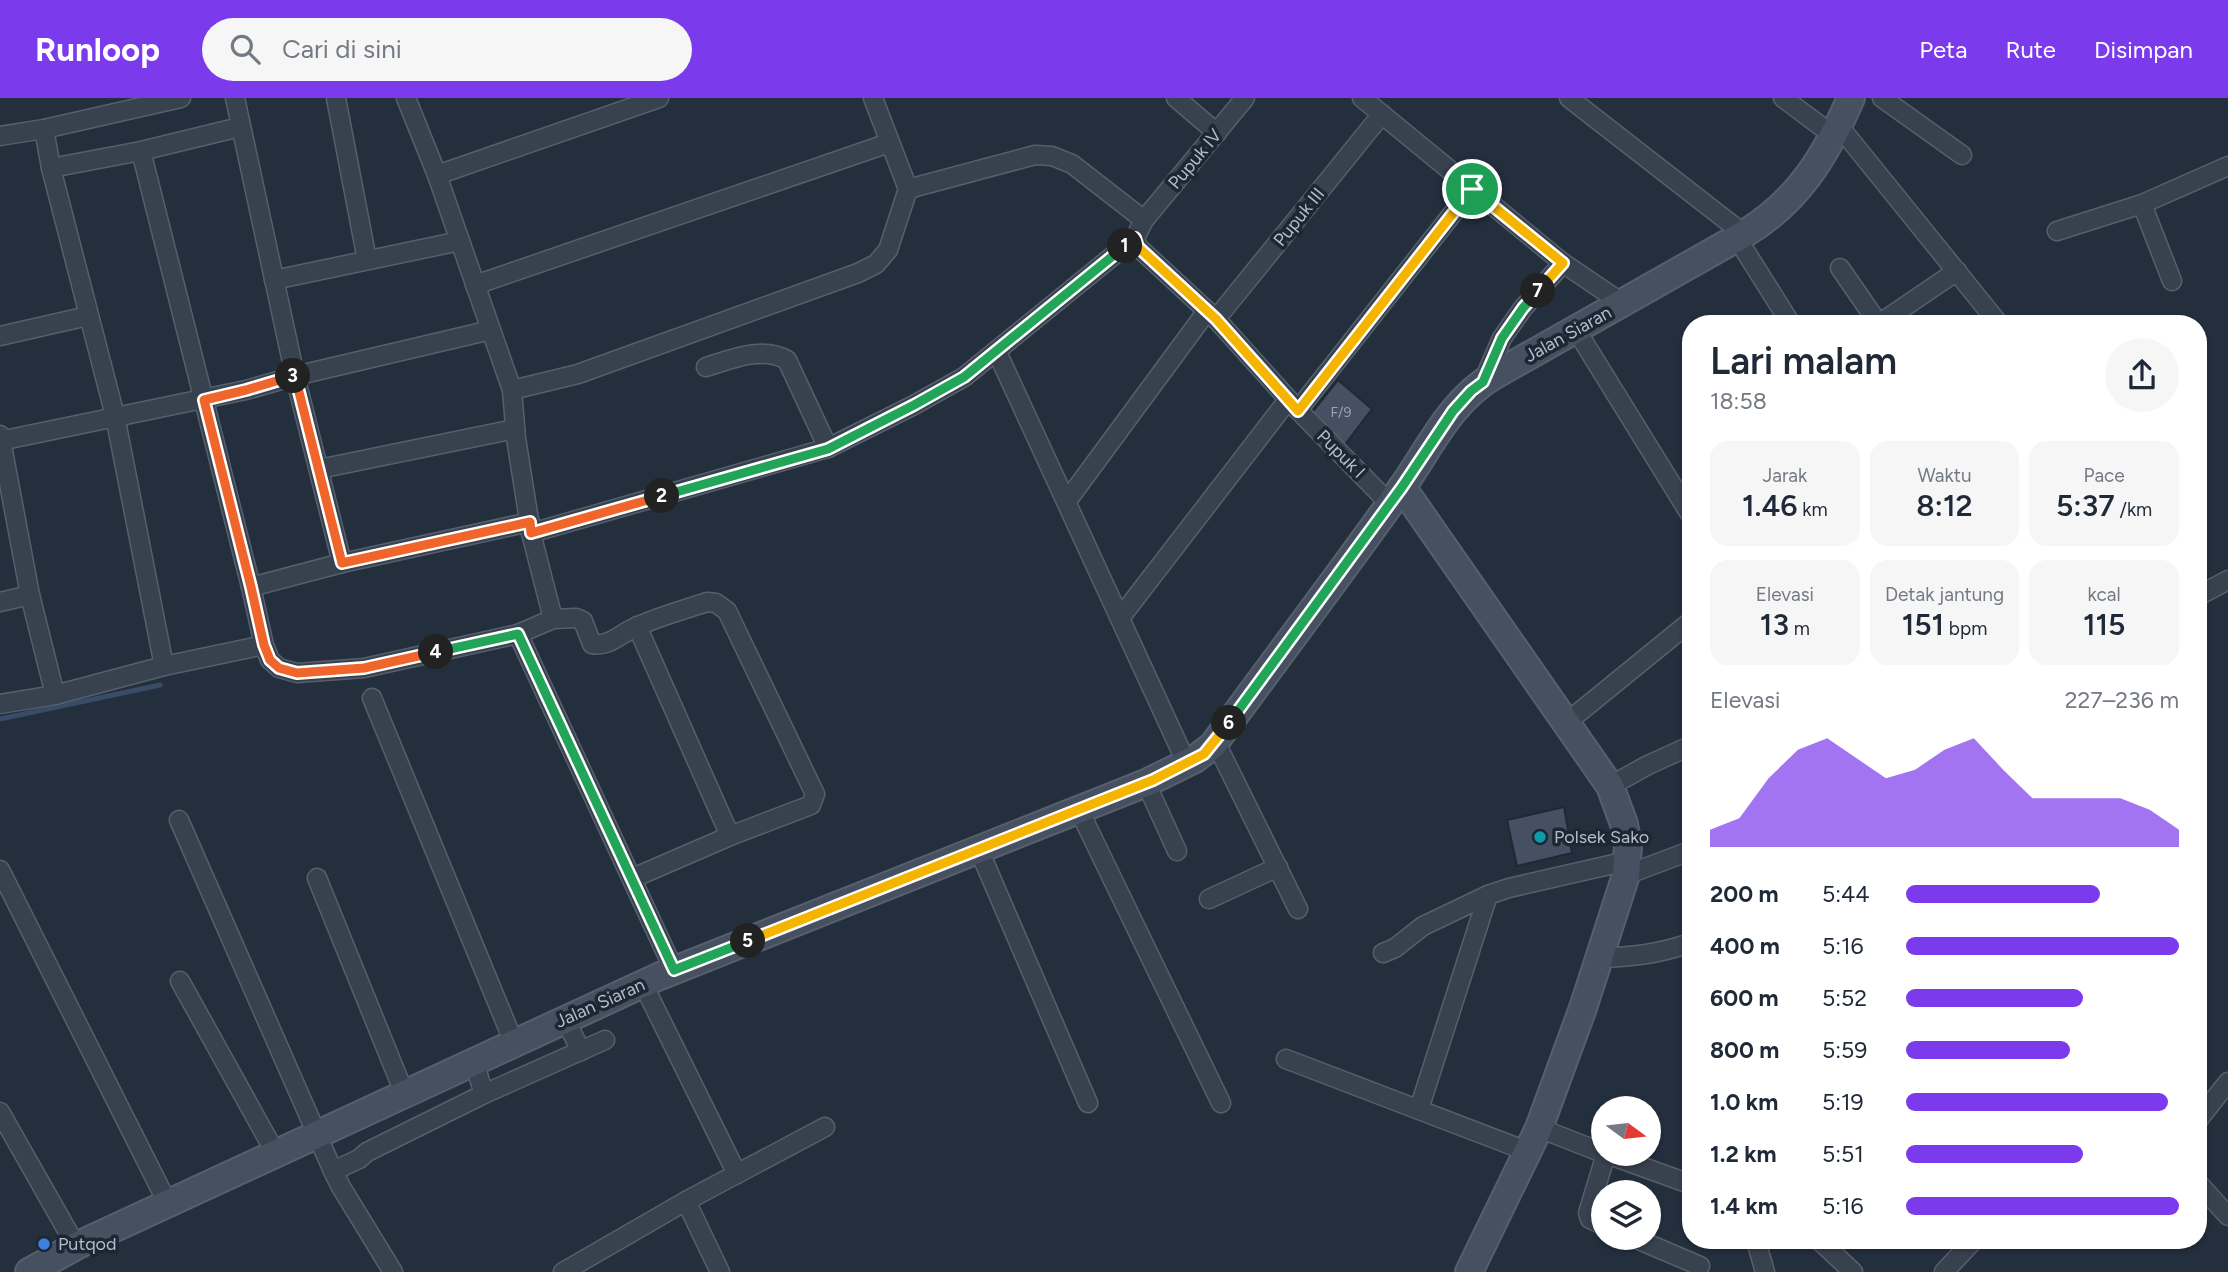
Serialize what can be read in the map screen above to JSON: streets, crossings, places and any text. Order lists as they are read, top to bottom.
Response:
{
  "streets": {
    "street": [
      "Pupuk IV",
      "Pupuk III",
      "Jalan Siaran",
      "Pupuk I"
    ]
  },
  "crossings": [
    ["Pupuk III", "Pupuk I"],
    ["Jalan Siaran", "Pupuk I"]
  ],
  "places": ["Polsek Sako", "Putqod"],
  "house_numbers": ["F/9"],
  "north": "right",
  "page": {
    "header": "Runloop",
    "search": "Cari di sini",
    "nav": ["Peta", "Rute", "Disimpan"],
    "pins": [
      "1",
      "7",
      "3",
      "2",
      "4",
      "6",
      "5"
    ],
    "heading": ["Lari malam", "18:58"],
    "stats": [
      ["Jarak", "1.46 km"],
      ["Waktu", "8:12"],
      ["Pace", "5:37 /km"],
      ["Elevasi", "13 m"],
      ["Detak jantung", "151 bpm"],
      ["kcal", "115"]
    ],
    "chart": ["Elevasi", "227–236 m"],
    "list": [
      {
        "name": "200 m",
        "note": "5:44"
      },
      {
        "name": "400 m",
        "note": "5:16"
      },
      {
        "name": "600 m",
        "note": "5:52"
      },
      {
        "name": "800 m",
        "note": "5:59"
      },
      {
        "name": "1.0 km",
        "note": "5:19"
      },
      {
        "name": "1.2 km",
        "note": "5:51"
      },
      {
        "name": "1.4 km",
        "note": "5:16"
      }
    ]
  }
}
